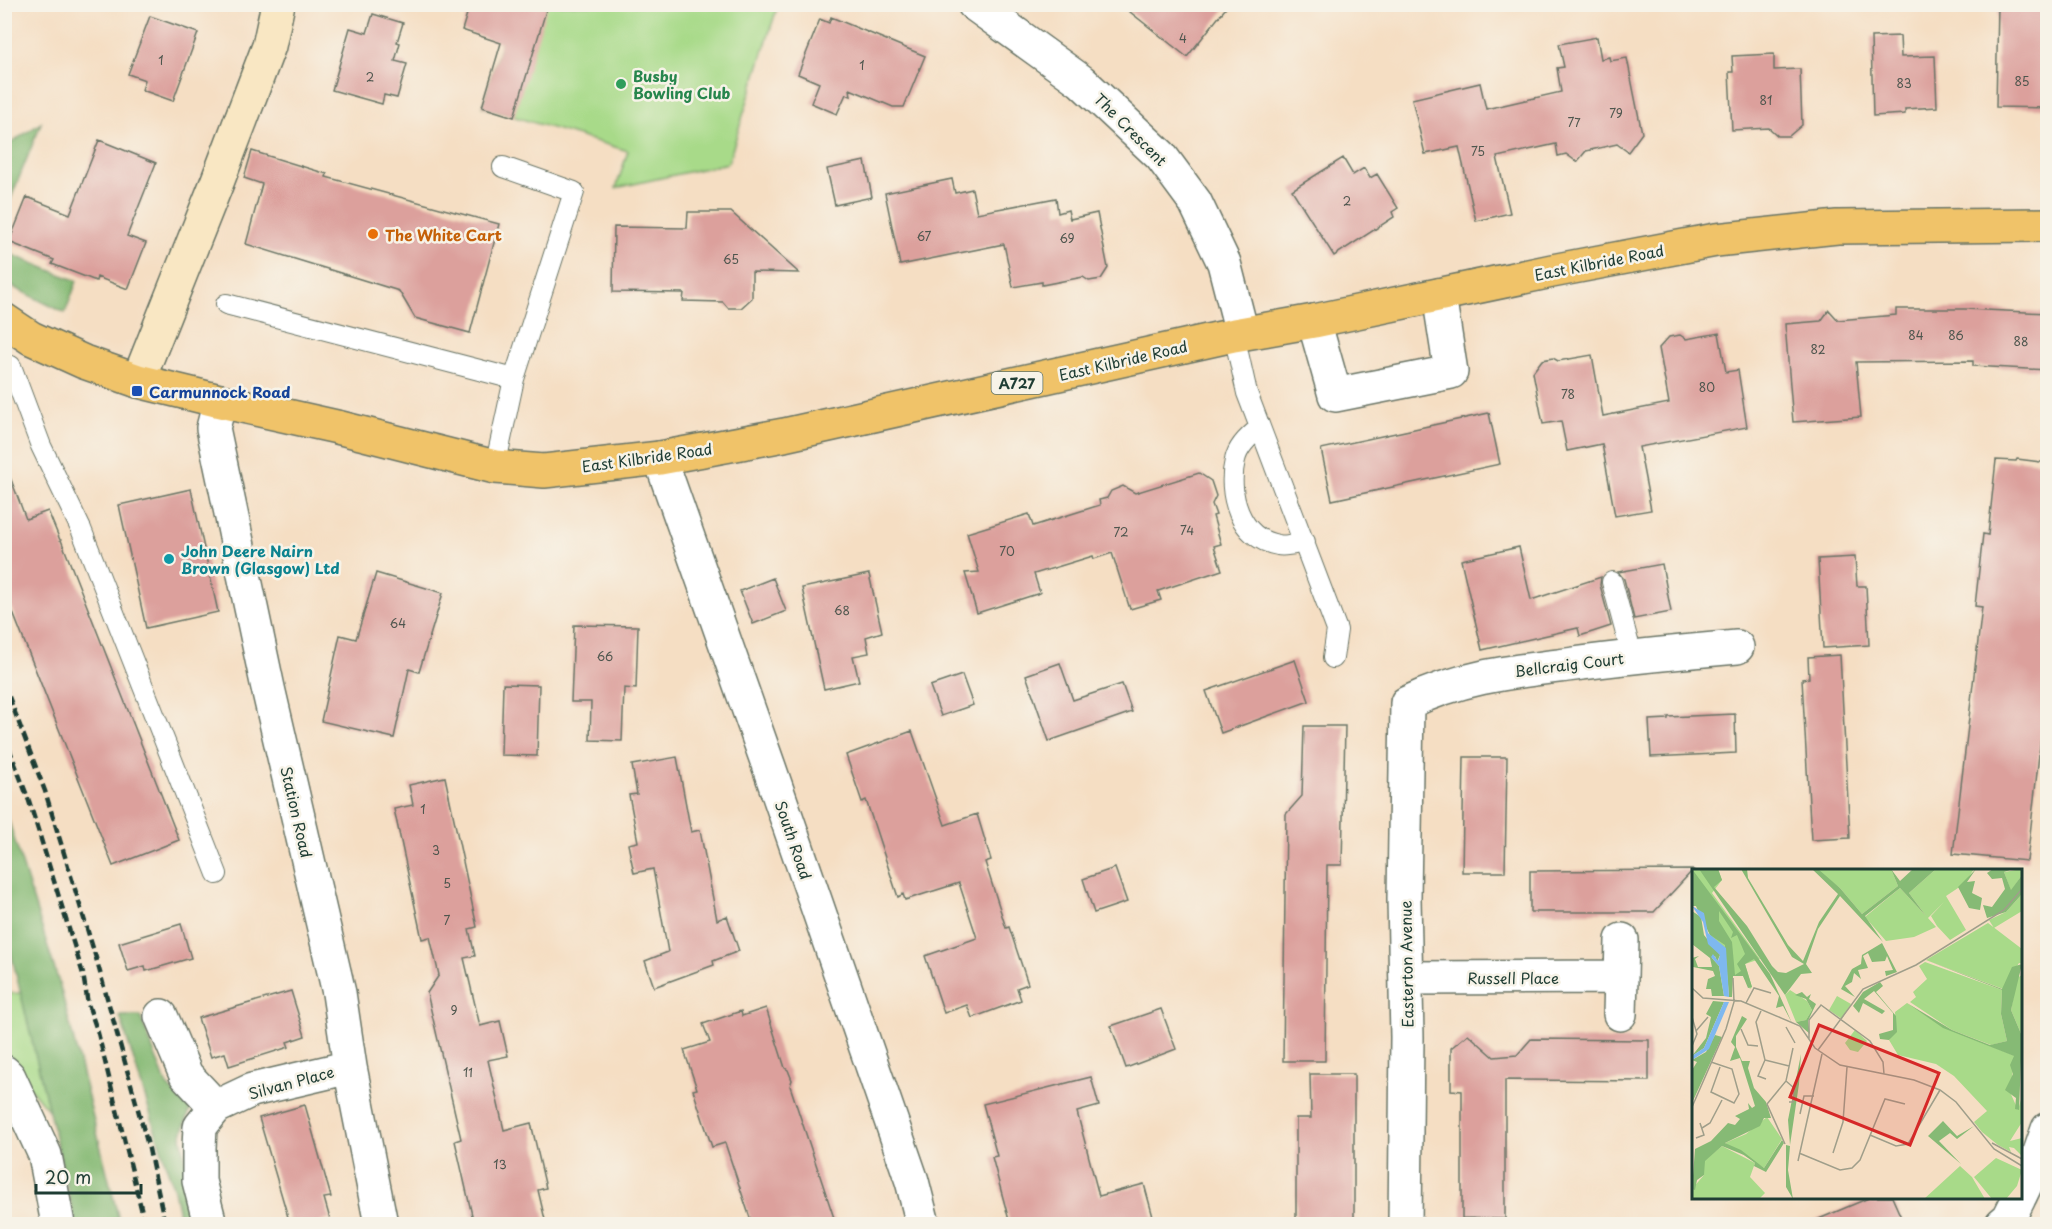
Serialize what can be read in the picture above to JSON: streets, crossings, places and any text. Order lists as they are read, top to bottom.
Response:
{
  "streets": {
    "main road": ["East Kilbride Road", "A727"],
    "street": [
      "The Crescent",
      "Bellcraig Court",
      "Station Road",
      "South Road",
      "Easterton Avenue",
      "Russell Place",
      "Silvan Place"
    ]
  },
  "crossings": [
    ["The Crescent", "East Kilbride Road"],
    ["East Kilbride Road", "Station Road"],
    ["East Kilbride Road", "South Road"],
    ["Bellcraig Court", "Easterton Avenue"],
    ["Station Road", "Silvan Place"],
    ["Easterton Avenue", "Russell Place"]
  ],
  "places": {
    "other": ["Busby Bowling Club", "The White Cart", "John Deere Nairn Brown (Glasgow) Ltd"],
    "transit": ["Carmunnock Road"]
  },
  "house_numbers": [
    "4",
    "1",
    "1",
    "2",
    "85",
    "83",
    "81",
    "79",
    "77",
    "75",
    "2",
    "67",
    "69",
    "65",
    "84",
    "86",
    "88",
    "82",
    "80",
    "78",
    "74",
    "72",
    "70",
    "68",
    "64",
    "66",
    "1",
    "3",
    "5",
    "7",
    "9",
    "11",
    "13"
  ],
  "scale_bar": "20 m"
}
